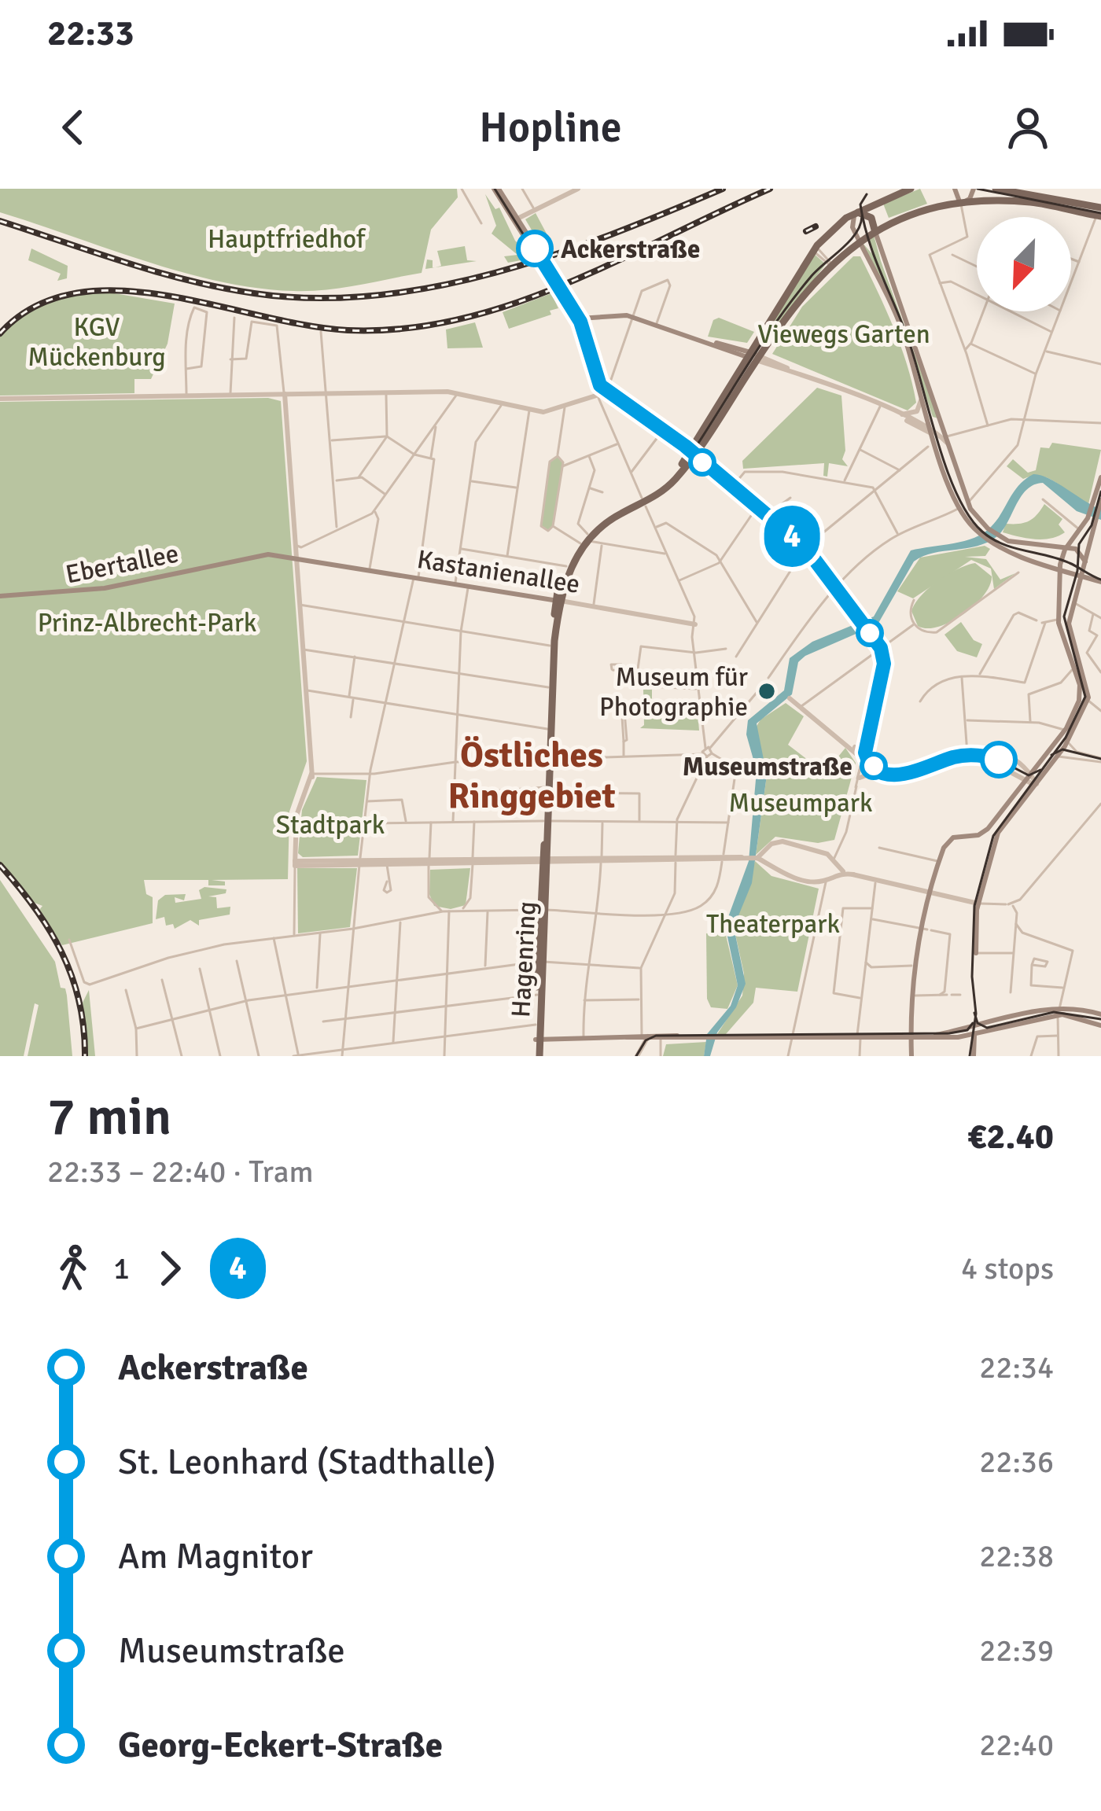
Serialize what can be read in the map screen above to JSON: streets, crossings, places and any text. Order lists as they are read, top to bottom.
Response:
{
  "streets": {
    "main road": ["Ebertallee", "Kastanienallee", "Hagenring"]
  },
  "crossings": [
    ["Ebertallee", "Kastanienallee"]
  ],
  "districts": ["Östliches Ringgebiet"],
  "parks": [
    "Hauptfriedhof",
    "KGV Mückenburg",
    "Viewegs Garten",
    "Prinz-Albrecht-Park",
    "Museumpark",
    "Stadtpark",
    "Theaterpark"
  ],
  "places": ["Ackerstraße", "Museum für Photographie", "Museumstraße"],
  "lines": ["tram line 4"],
  "north": "bottom left",
  "page": {
    "status": "22:33",
    "header": "Hopline",
    "on_map": "4",
    "heading": ["7 min", "22:33 – 22:40 · Tram", "€2.40"],
    "legs": ["1", "4", "4 stops"],
    "list": [
      {
        "name": "Ackerstraße",
        "value": "22:34"
      },
      {
        "name": "St. Leonhard (Stadthalle)",
        "value": "22:36"
      },
      {
        "name": "Am Magnitor",
        "value": "22:38"
      },
      {
        "name": "Museumstraße",
        "value": "22:39"
      },
      {
        "name": "Georg-Eckert-Straße",
        "value": "22:40"
      }
    ]
  }
}
